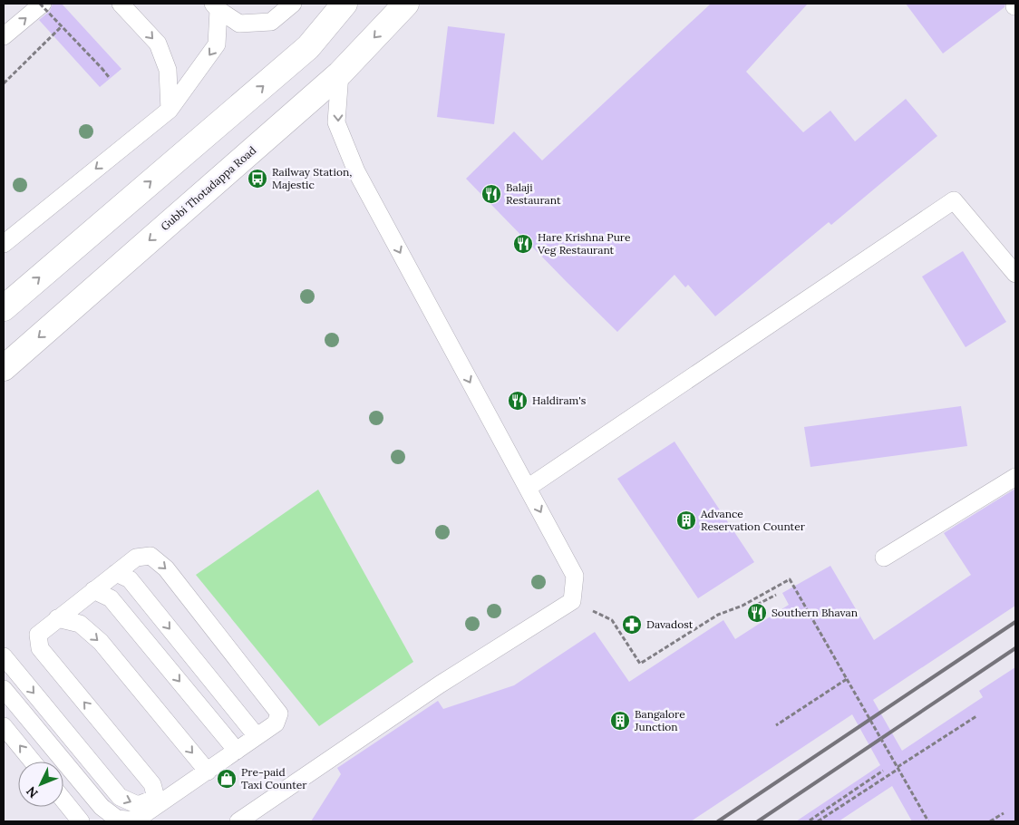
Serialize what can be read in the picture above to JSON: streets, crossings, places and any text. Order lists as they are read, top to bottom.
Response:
{
  "streets": {
    "main road": ["Gubbi Thotadappa Road"]
  },
  "places": {
    "bus stop": ["Railway Station, Majestic"],
    "restaurant": [
      "Balaji Restaurant",
      "Hare Krishna Pure Veg Restaurant",
      "Haldiram's",
      "Southern Bhavan"
    ],
    "building": ["Advance Reservation Counter", "Bangalore Junction"],
    "pharmacy": ["Davadost"],
    "shop": ["Pre-paid Taxi Counter"]
  },
  "north": "bottom left"
}
